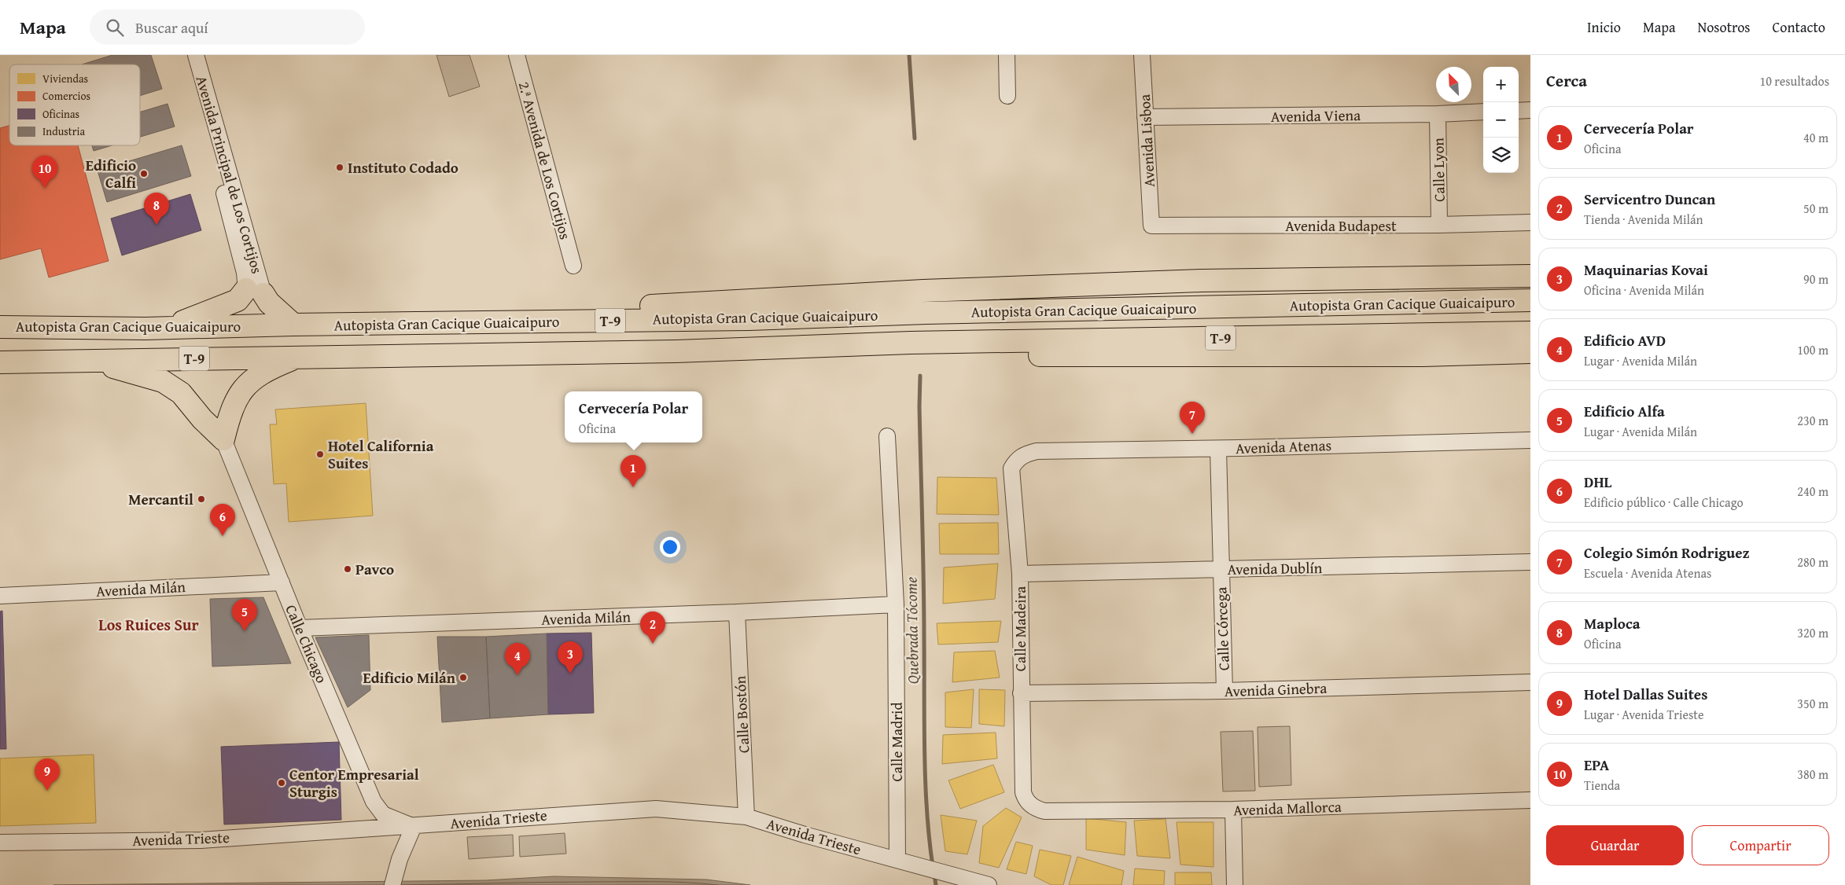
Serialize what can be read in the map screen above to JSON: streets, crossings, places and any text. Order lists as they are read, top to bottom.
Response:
{
  "streets": {
    "highway": ["Autopista Gran Cacique Guaicaipuro", "T-9"],
    "street": [
      "Avenida Viena",
      "Avenida Lisboa",
      "2.ª Avenida de Los Cortijos",
      "Calle Lyon",
      "Avenida Principal de Los Cortijos",
      "Avenida Budapest",
      "Avenida Atenas",
      "Avenida Dublín",
      "Avenida Milán",
      "Calle Madeira",
      "Calle Córcega",
      "Calle Chicago",
      "Avenida Ginebra",
      "Calle Bostón",
      "Calle Madrid",
      "Avenida Mallorca",
      "Avenida Trieste"
    ]
  },
  "crossings": [
    ["Avenida Viena", "Avenida Lisboa"],
    ["Avenida Viena", "Calle Lyon"],
    ["Avenida Lisboa", "Avenida Budapest"],
    ["Calle Lyon", "Avenida Budapest"],
    ["Avenida Atenas", "Calle Madeira"],
    ["Avenida Atenas", "Calle Córcega"],
    ["Avenida Dublín", "Calle Madeira"],
    ["Avenida Dublín", "Calle Córcega"],
    ["Avenida Milán", "Calle Chicago"],
    ["Avenida Milán", "Calle Bostón"],
    ["Avenida Milán", "Calle Madrid"],
    ["Calle Madeira", "Avenida Ginebra"],
    ["Calle Madeira", "Avenida Mallorca"],
    ["Calle Córcega", "Avenida Ginebra"],
    ["Calle Chicago", "Avenida Trieste"],
    ["Calle Bostón", "Avenida Trieste"],
    ["Calle Madrid", "Avenida Trieste"]
  ],
  "districts": ["Los Ruices Sur"],
  "water": ["Quebrada Tócome"],
  "places": [
    "Instituto Codado",
    "Edificio Calfi",
    "Hotel California Suites",
    "Mercantil",
    "Pavco",
    "Edificio Milán",
    "Centor Empresarial Sturgis"
  ],
  "legend": [
    "Viviendas",
    "Comercios",
    "Oficinas",
    "Industria"
  ],
  "north": "top left",
  "page": {
    "header": "Mapa",
    "search": "Buscar aquí",
    "nav": [
      "Inicio",
      "Mapa",
      "Nosotros",
      "Contacto"
    ],
    "heading": ["Cerca", "10 resultados"],
    "map_buttons": ["+", "−"],
    "list": [
      {
        "mark": "1",
        "name": "Cervecería Polar",
        "note": "Oficina",
        "value": "40 m"
      },
      {
        "mark": "2",
        "name": "Servicentro Duncan",
        "note": "Tienda · Avenida Milán",
        "value": "50 m"
      },
      {
        "mark": "3",
        "name": "Maquinarias Kovai",
        "note": "Oficina · Avenida Milán",
        "value": "90 m"
      },
      {
        "mark": "4",
        "name": "Edificio AVD",
        "note": "Lugar · Avenida Milán",
        "value": "100 m"
      },
      {
        "mark": "5",
        "name": "Edificio Alfa",
        "note": "Lugar · Avenida Milán",
        "value": "230 m"
      },
      {
        "mark": "6",
        "name": "DHL",
        "note": "Edificio público · Calle Chicago",
        "value": "240 m"
      },
      {
        "mark": "7",
        "name": "Colegio Simón Rodriguez",
        "note": "Escuela · Avenida Atenas",
        "value": "280 m"
      },
      {
        "mark": "8",
        "name": "Maploca",
        "note": "Oficina",
        "value": "320 m"
      },
      {
        "mark": "9",
        "name": "Hotel Dallas Suites",
        "note": "Lugar · Avenida Trieste",
        "value": "350 m"
      },
      {
        "mark": "10",
        "name": "EPA",
        "note": "Tienda",
        "value": "380 m"
      }
    ],
    "pins": [
      "10",
      "8",
      "7",
      "1",
      "6",
      "5",
      "2",
      "3",
      "4",
      "9"
    ],
    "popup": ["Cervecería Polar", "Oficina"],
    "buttons": ["Guardar", "Compartir"]
  }
}
